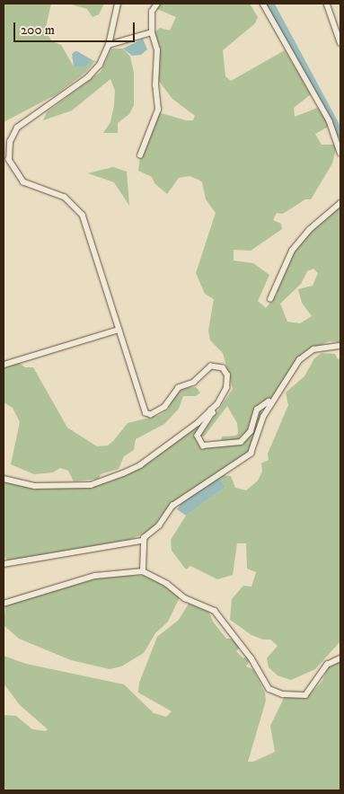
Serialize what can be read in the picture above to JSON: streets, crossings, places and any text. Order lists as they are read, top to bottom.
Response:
{
  "scale_bar": "200 m"
}
